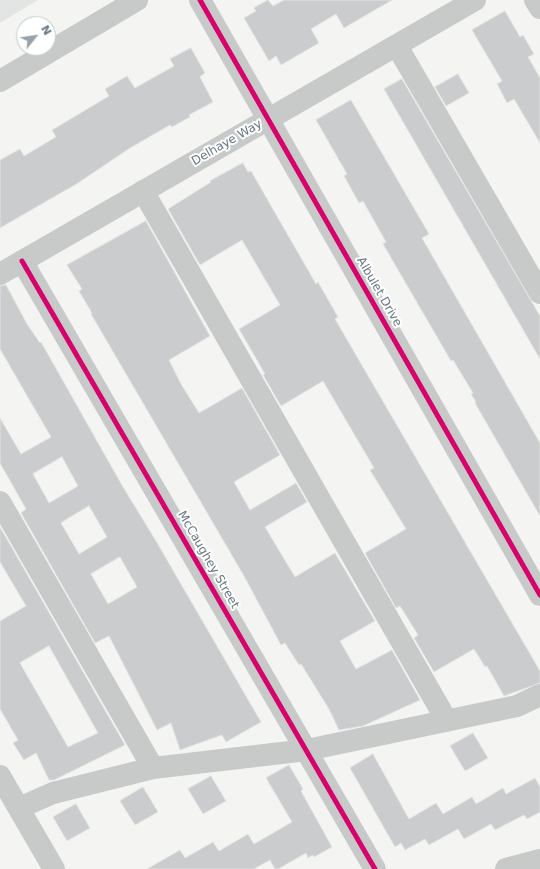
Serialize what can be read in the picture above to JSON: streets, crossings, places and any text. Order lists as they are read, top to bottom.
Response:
{
  "streets": {
    "street": ["Delhaye Way", "Albulet Drive", "McCaughey Street"]
  },
  "crossings": [
    ["Delhaye Way", "Albulet Drive"],
    ["Delhaye Way", "McCaughey Street"]
  ],
  "north": "top right"
}
